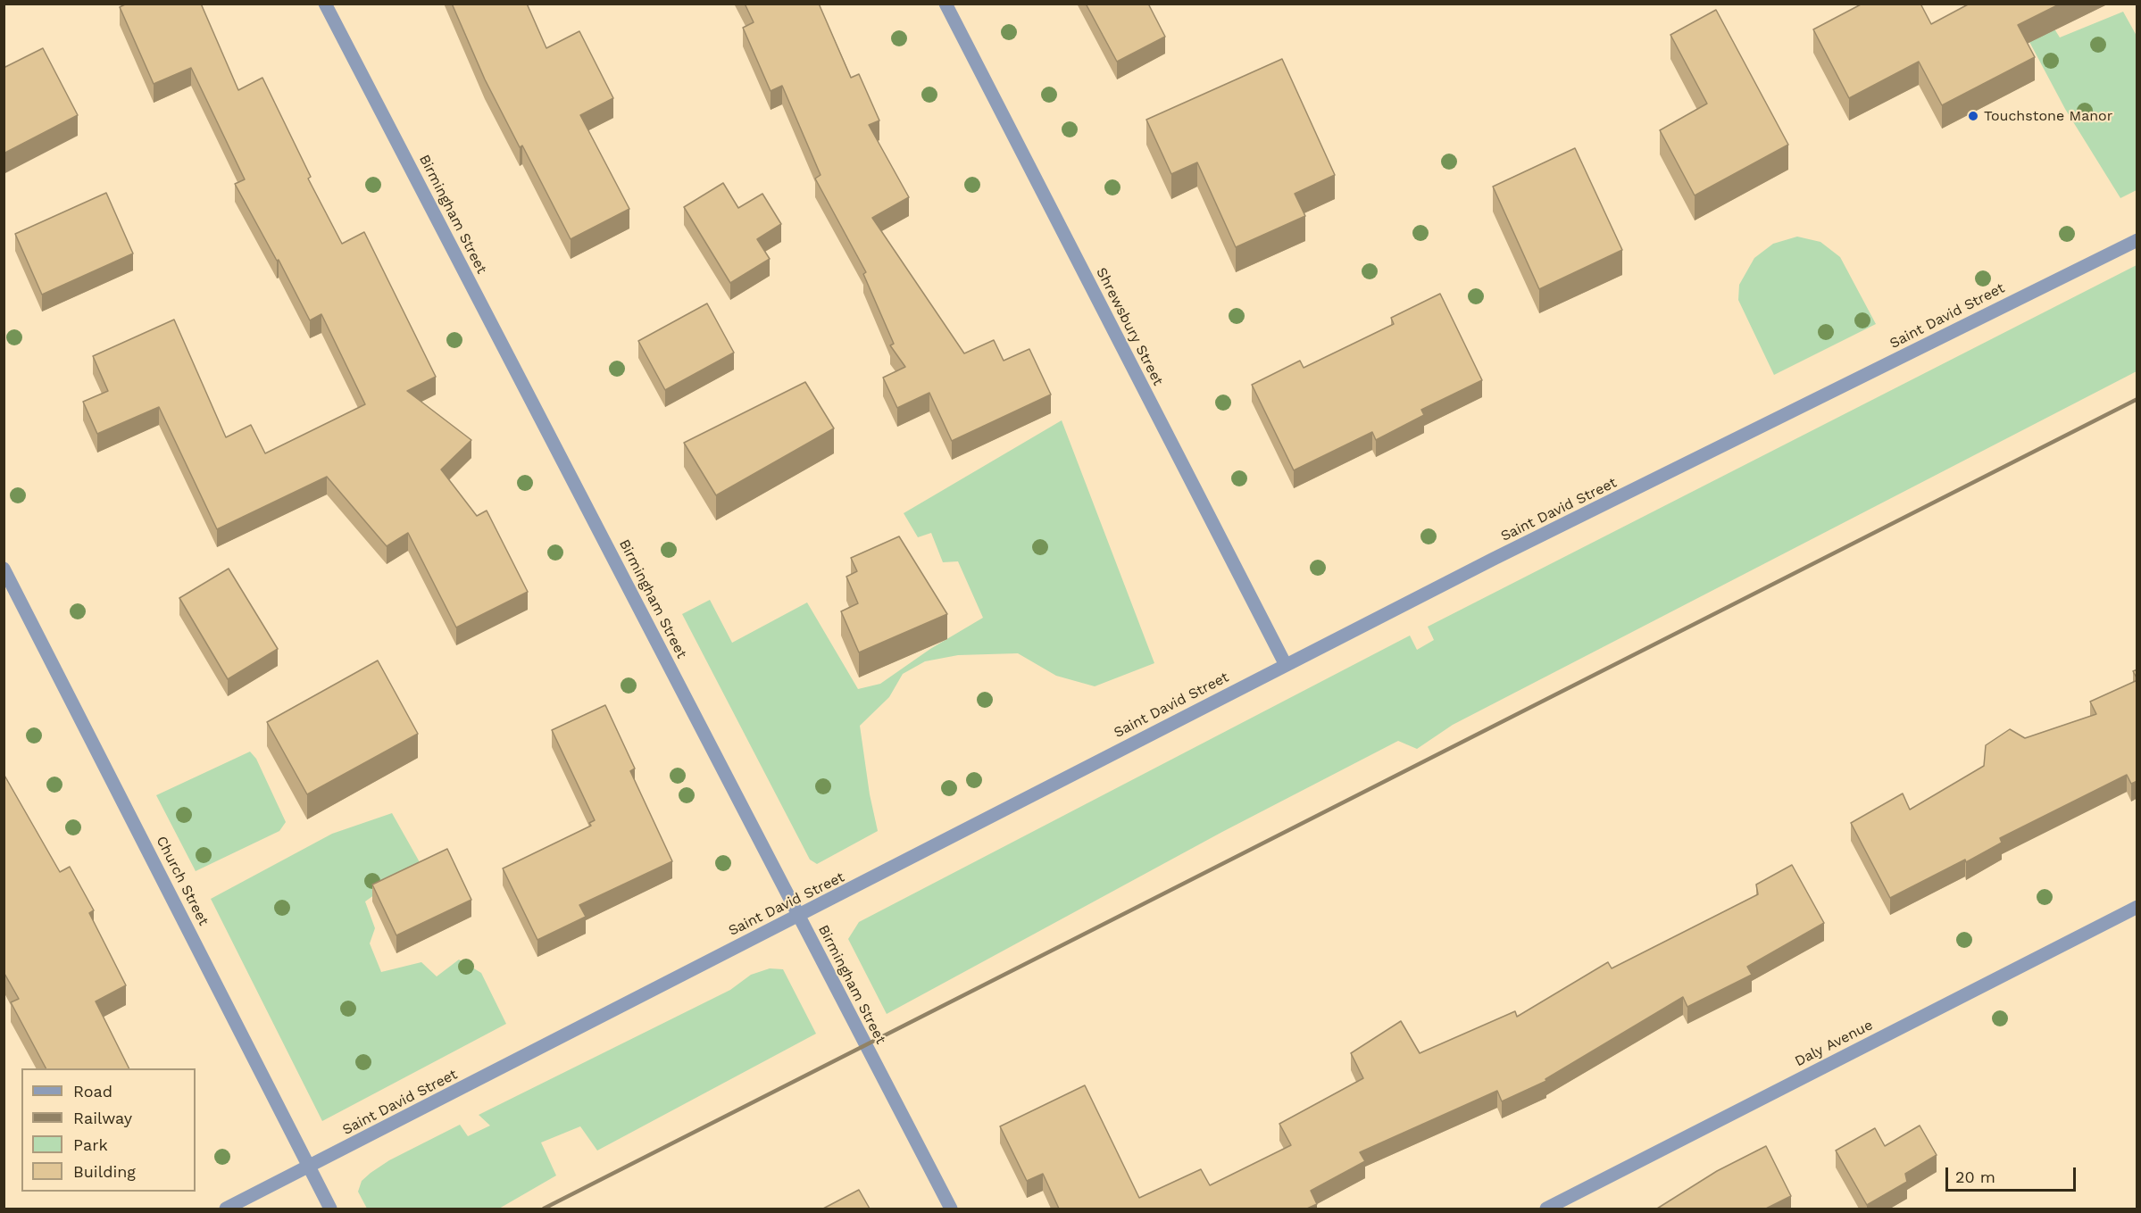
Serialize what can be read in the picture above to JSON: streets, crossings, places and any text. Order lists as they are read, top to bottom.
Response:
{
  "streets": {
    "street": [
      "Birmingham Street",
      "Saint David Street",
      "Shrewsbury Street",
      "Church Street",
      "Daly Avenue"
    ]
  },
  "crossings": [
    ["Birmingham Street", "Saint David Street"],
    ["Saint David Street", "Shrewsbury Street"],
    ["Saint David Street", "Church Street"]
  ],
  "places": ["Touchstone Manor"],
  "legend": [
    "Road",
    "Railway",
    "Park",
    "Building"
  ],
  "scale_bar": "20 m"
}
